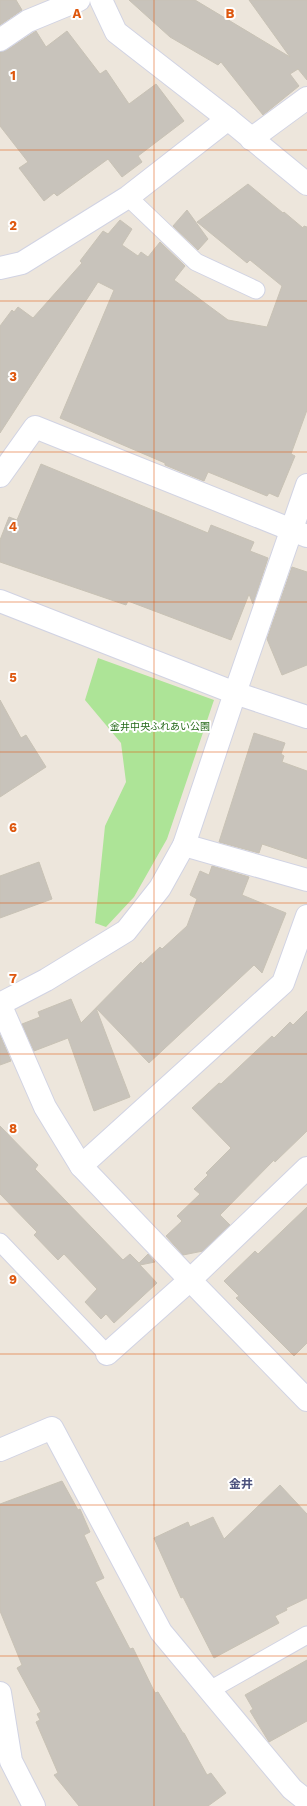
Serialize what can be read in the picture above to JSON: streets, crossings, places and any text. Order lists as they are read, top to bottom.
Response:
{
  "districts": ["金井"],
  "parks": ["金井中央ふれあい公園"],
  "grid": {
    "columns": ["A", "B"],
    "rows": [
      "1",
      "2",
      "3",
      "4",
      "5",
      "6",
      "7",
      "8",
      "9"
    ]
  }
}
